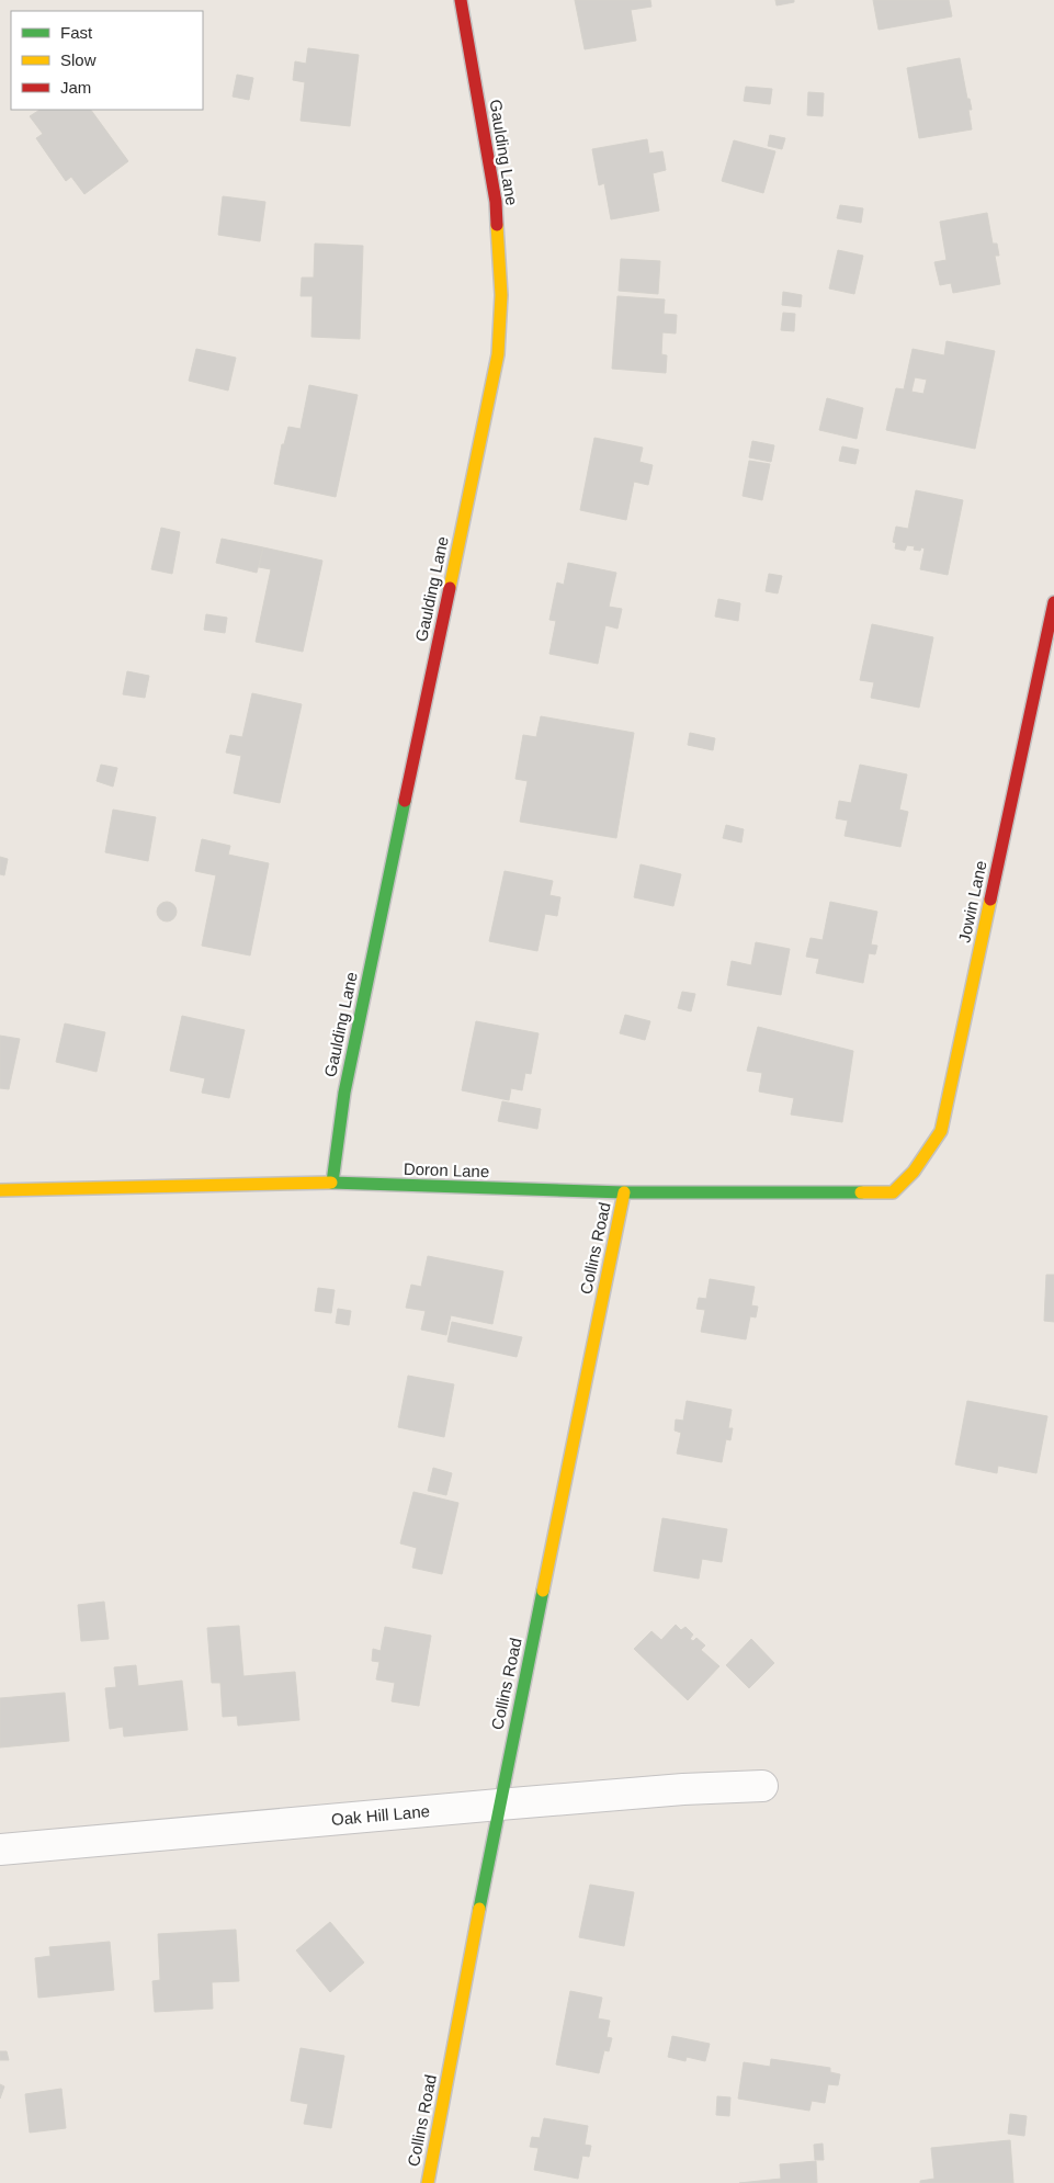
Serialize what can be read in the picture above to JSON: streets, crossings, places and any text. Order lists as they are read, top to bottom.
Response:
{
  "streets": {
    "street": [
      "Gaulding Lane",
      "Jowin Lane",
      "Doron Lane",
      "Collins Road",
      "Oak Hill Lane"
    ]
  },
  "crossings": [
    ["Gaulding Lane", "Doron Lane"],
    ["Jowin Lane", "Doron Lane"],
    ["Doron Lane", "Collins Road"],
    ["Collins Road", "Oak Hill Lane"]
  ],
  "legend": ["Fast", "Slow", "Jam"]
}
